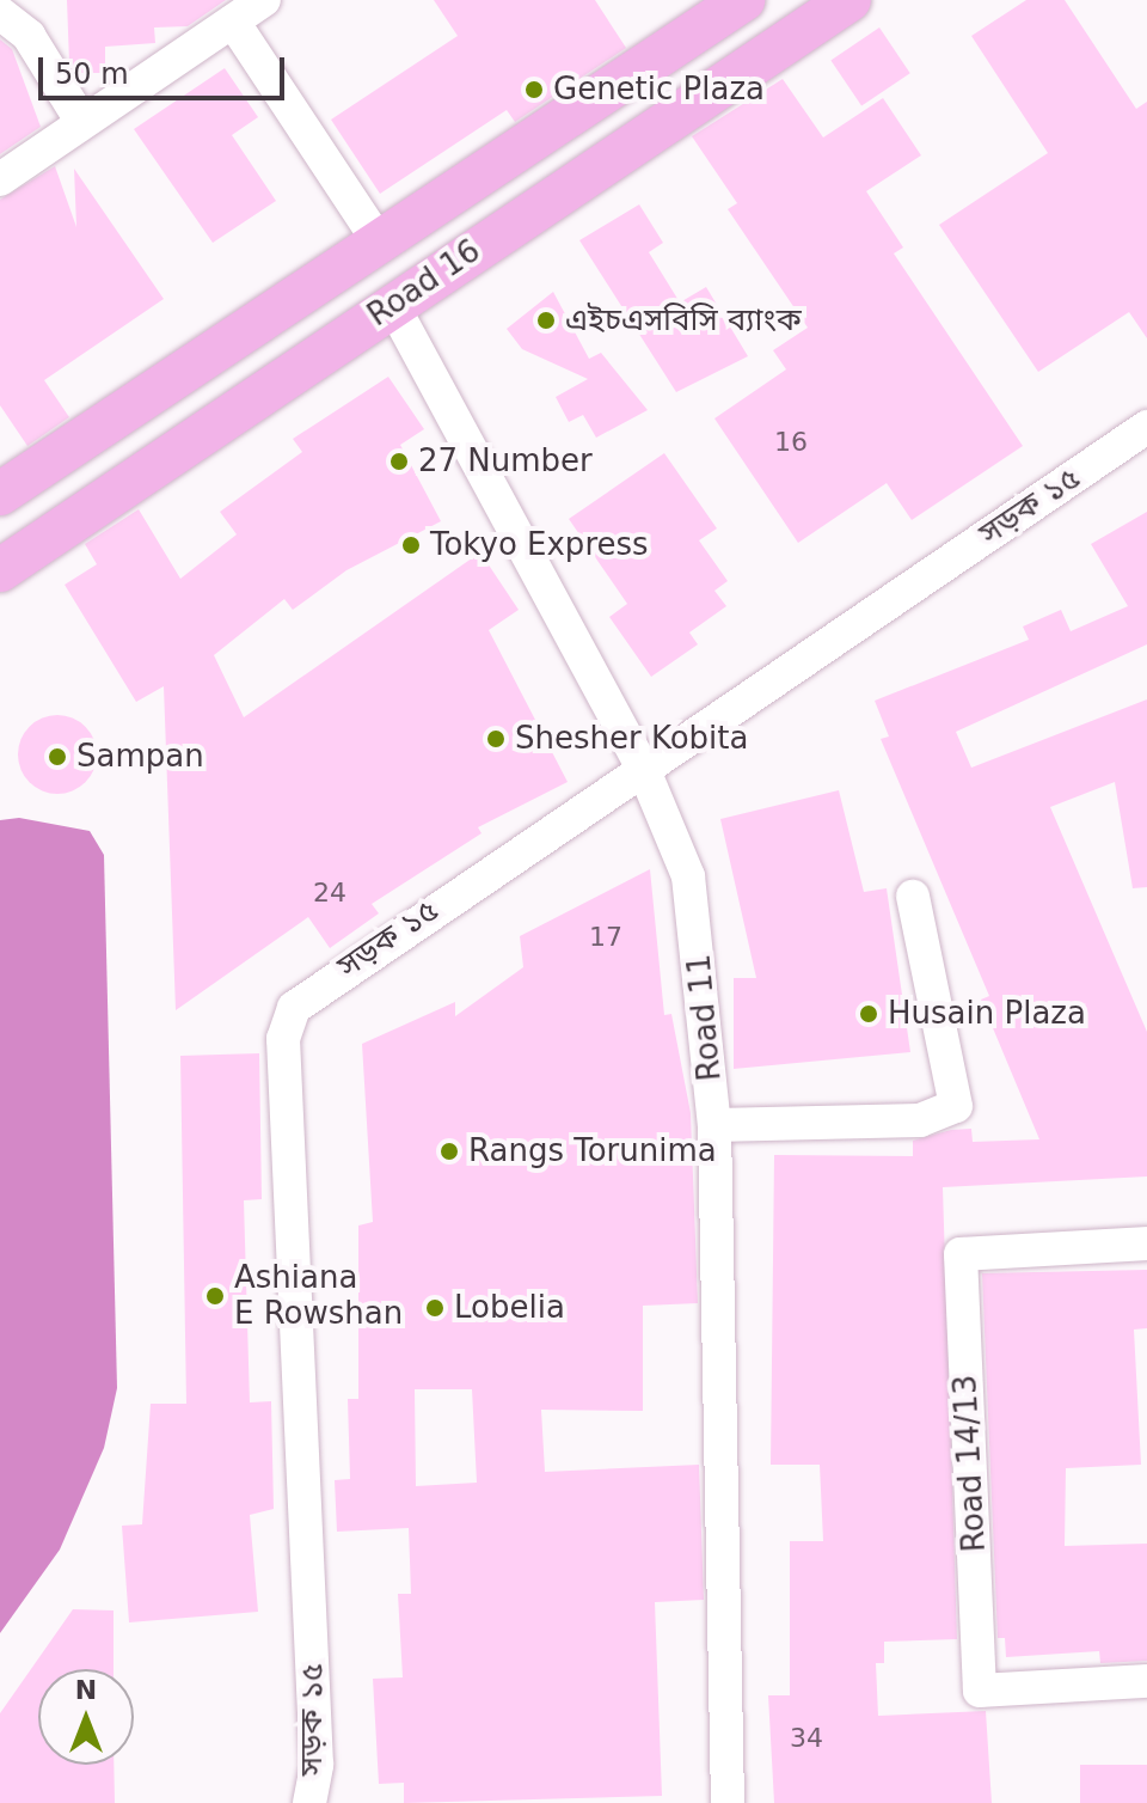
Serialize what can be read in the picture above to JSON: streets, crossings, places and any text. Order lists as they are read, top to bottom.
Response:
{
  "streets": {
    "main road": ["Road 16"],
    "street": ["সড়ক ১৫", "Road 11", "Road 14/13"]
  },
  "crossings": [
    ["Road 16", "Road 11"],
    ["সড়ক ১৫", "Road 11"]
  ],
  "places": [
    "Genetic Plaza",
    "এইচএসবিসি ব্যাংক",
    "27 Number",
    "Tokyo Express",
    "Shesher Kobita",
    "Sampan",
    "Husain Plaza",
    "Rangs Torunima",
    "Ashiana E Rowshan",
    "Lobelia"
  ],
  "house_numbers": [
    "16",
    "24",
    "17",
    "34"
  ],
  "scale_bar": "50 m",
  "north": "top"
}
